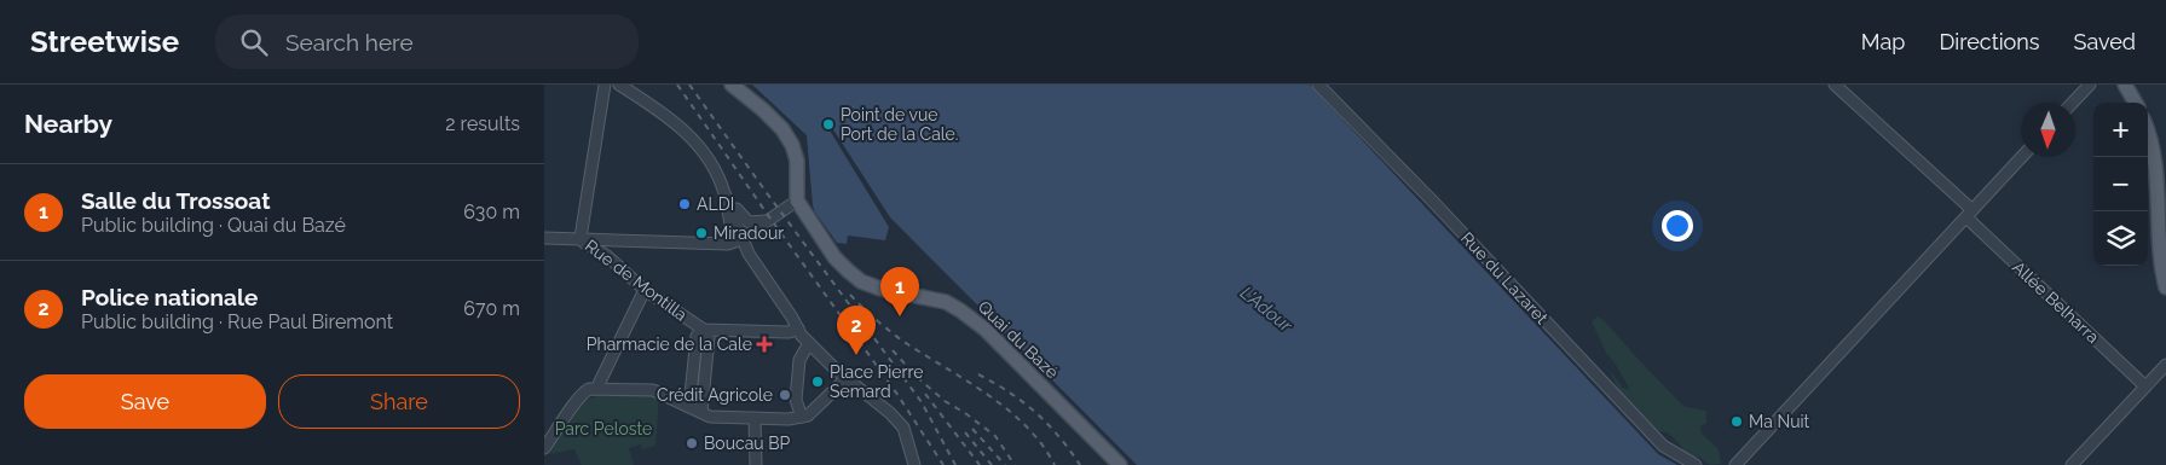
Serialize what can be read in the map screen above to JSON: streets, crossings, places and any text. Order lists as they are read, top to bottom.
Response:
{
  "streets": {
    "main road": ["Quai du Bazé"],
    "street": ["Rue du Lazaret", "Rue de Montilla", "Allée Belharra"]
  },
  "water": ["L'Adour"],
  "parks": ["Parc Peloste"],
  "places": {
    "other": [
      "Point de vue Port de la Cale.",
      "ALDI",
      "Miradour",
      "Place Pierre Semard",
      "Crédit Agricole",
      "Ma Nuit",
      "Boucau BP"
    ],
    "health": ["Pharmacie de la Cale"]
  },
  "north": "bottom",
  "page": {
    "header": "Streetwise",
    "search": "Search here",
    "nav": ["Map", "Directions", "Saved"],
    "heading": ["Nearby", "2 results"],
    "map_buttons": ["+", "−"],
    "list": [
      {
        "mark": "1",
        "name": "Salle du Trossoat",
        "note": "Public building · Quai du Bazé",
        "value": "630 m"
      },
      {
        "mark": "2",
        "name": "Police nationale",
        "note": "Public building · Rue Paul Biremont",
        "value": "670 m"
      }
    ],
    "pins": ["1", "2"],
    "buttons": ["Save", "Share"]
  }
}
